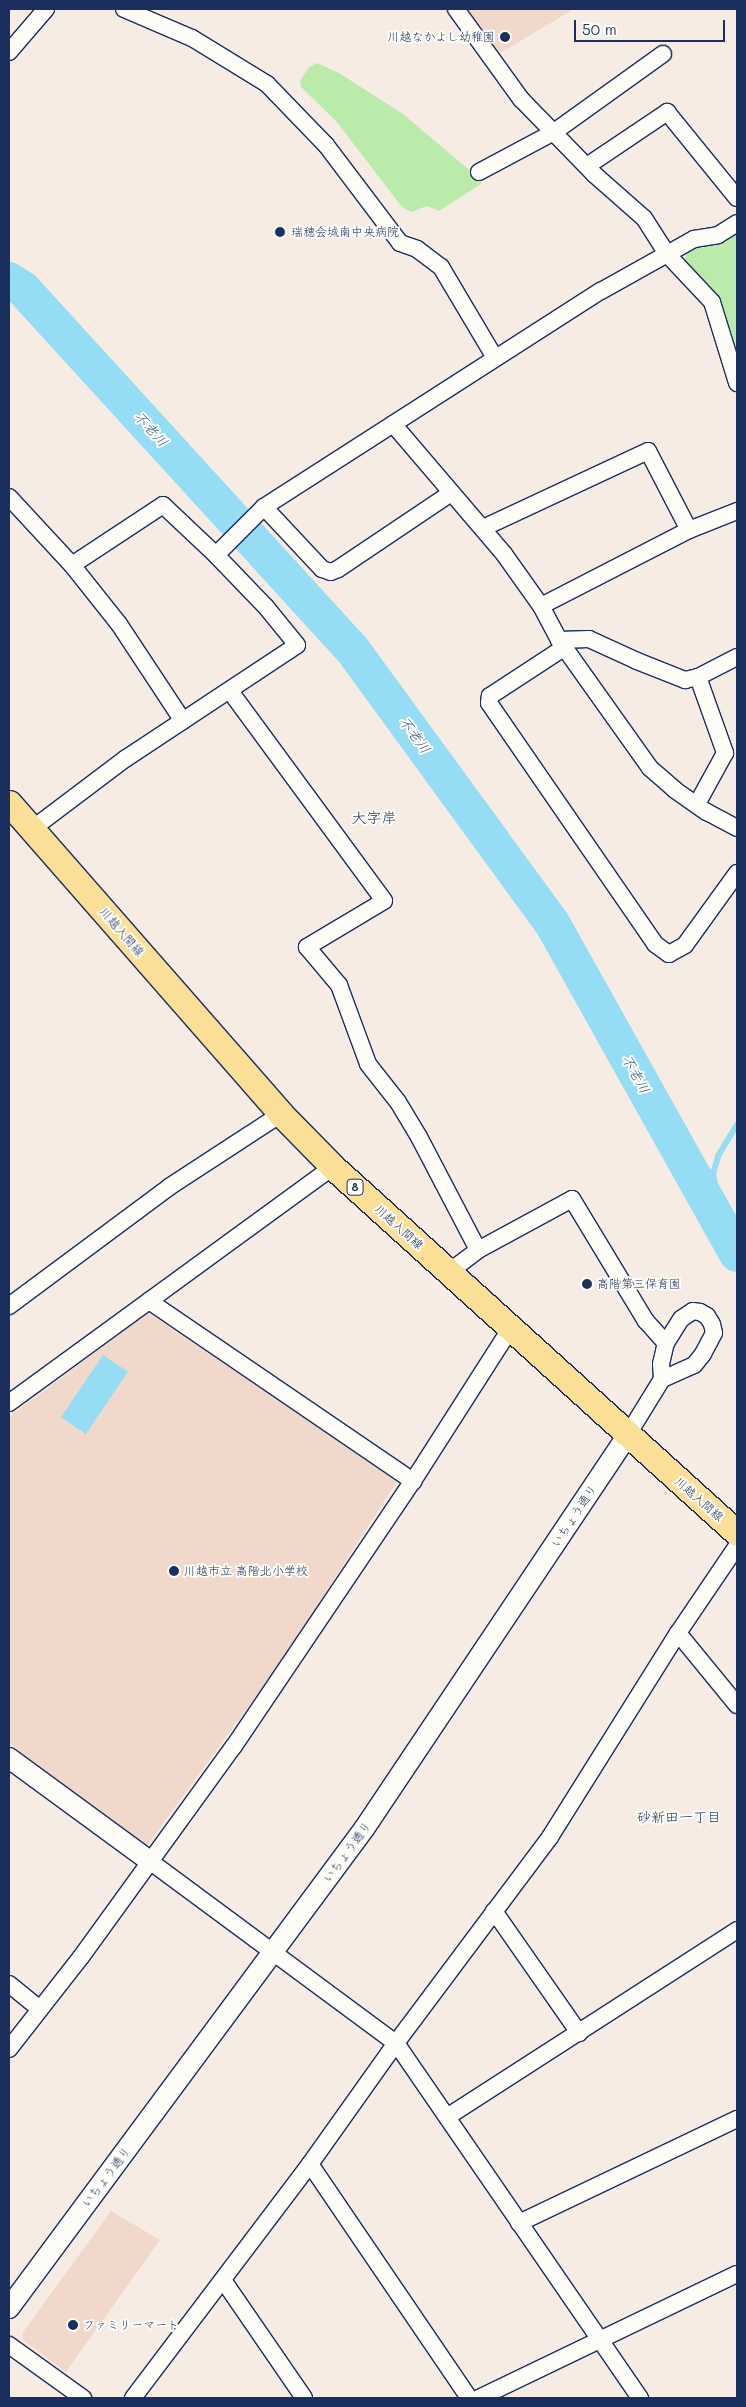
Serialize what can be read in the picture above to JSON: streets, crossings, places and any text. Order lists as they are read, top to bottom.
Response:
{
  "streets": {
    "main road": ["川越入間線", "8"],
    "street": ["いちょう通り"]
  },
  "crossings": [
    ["川越入間線", "いちょう通り"]
  ],
  "districts": ["大字岸", "砂新田一丁目"],
  "water": ["不老川"],
  "places": [
    "川越なかよし幼稚園",
    "瑞穂会城南中央病院",
    "高階第三保育園",
    "川越市立 高階北小学校",
    "ファミリーマート"
  ],
  "scale_bar": "50 m"
}
